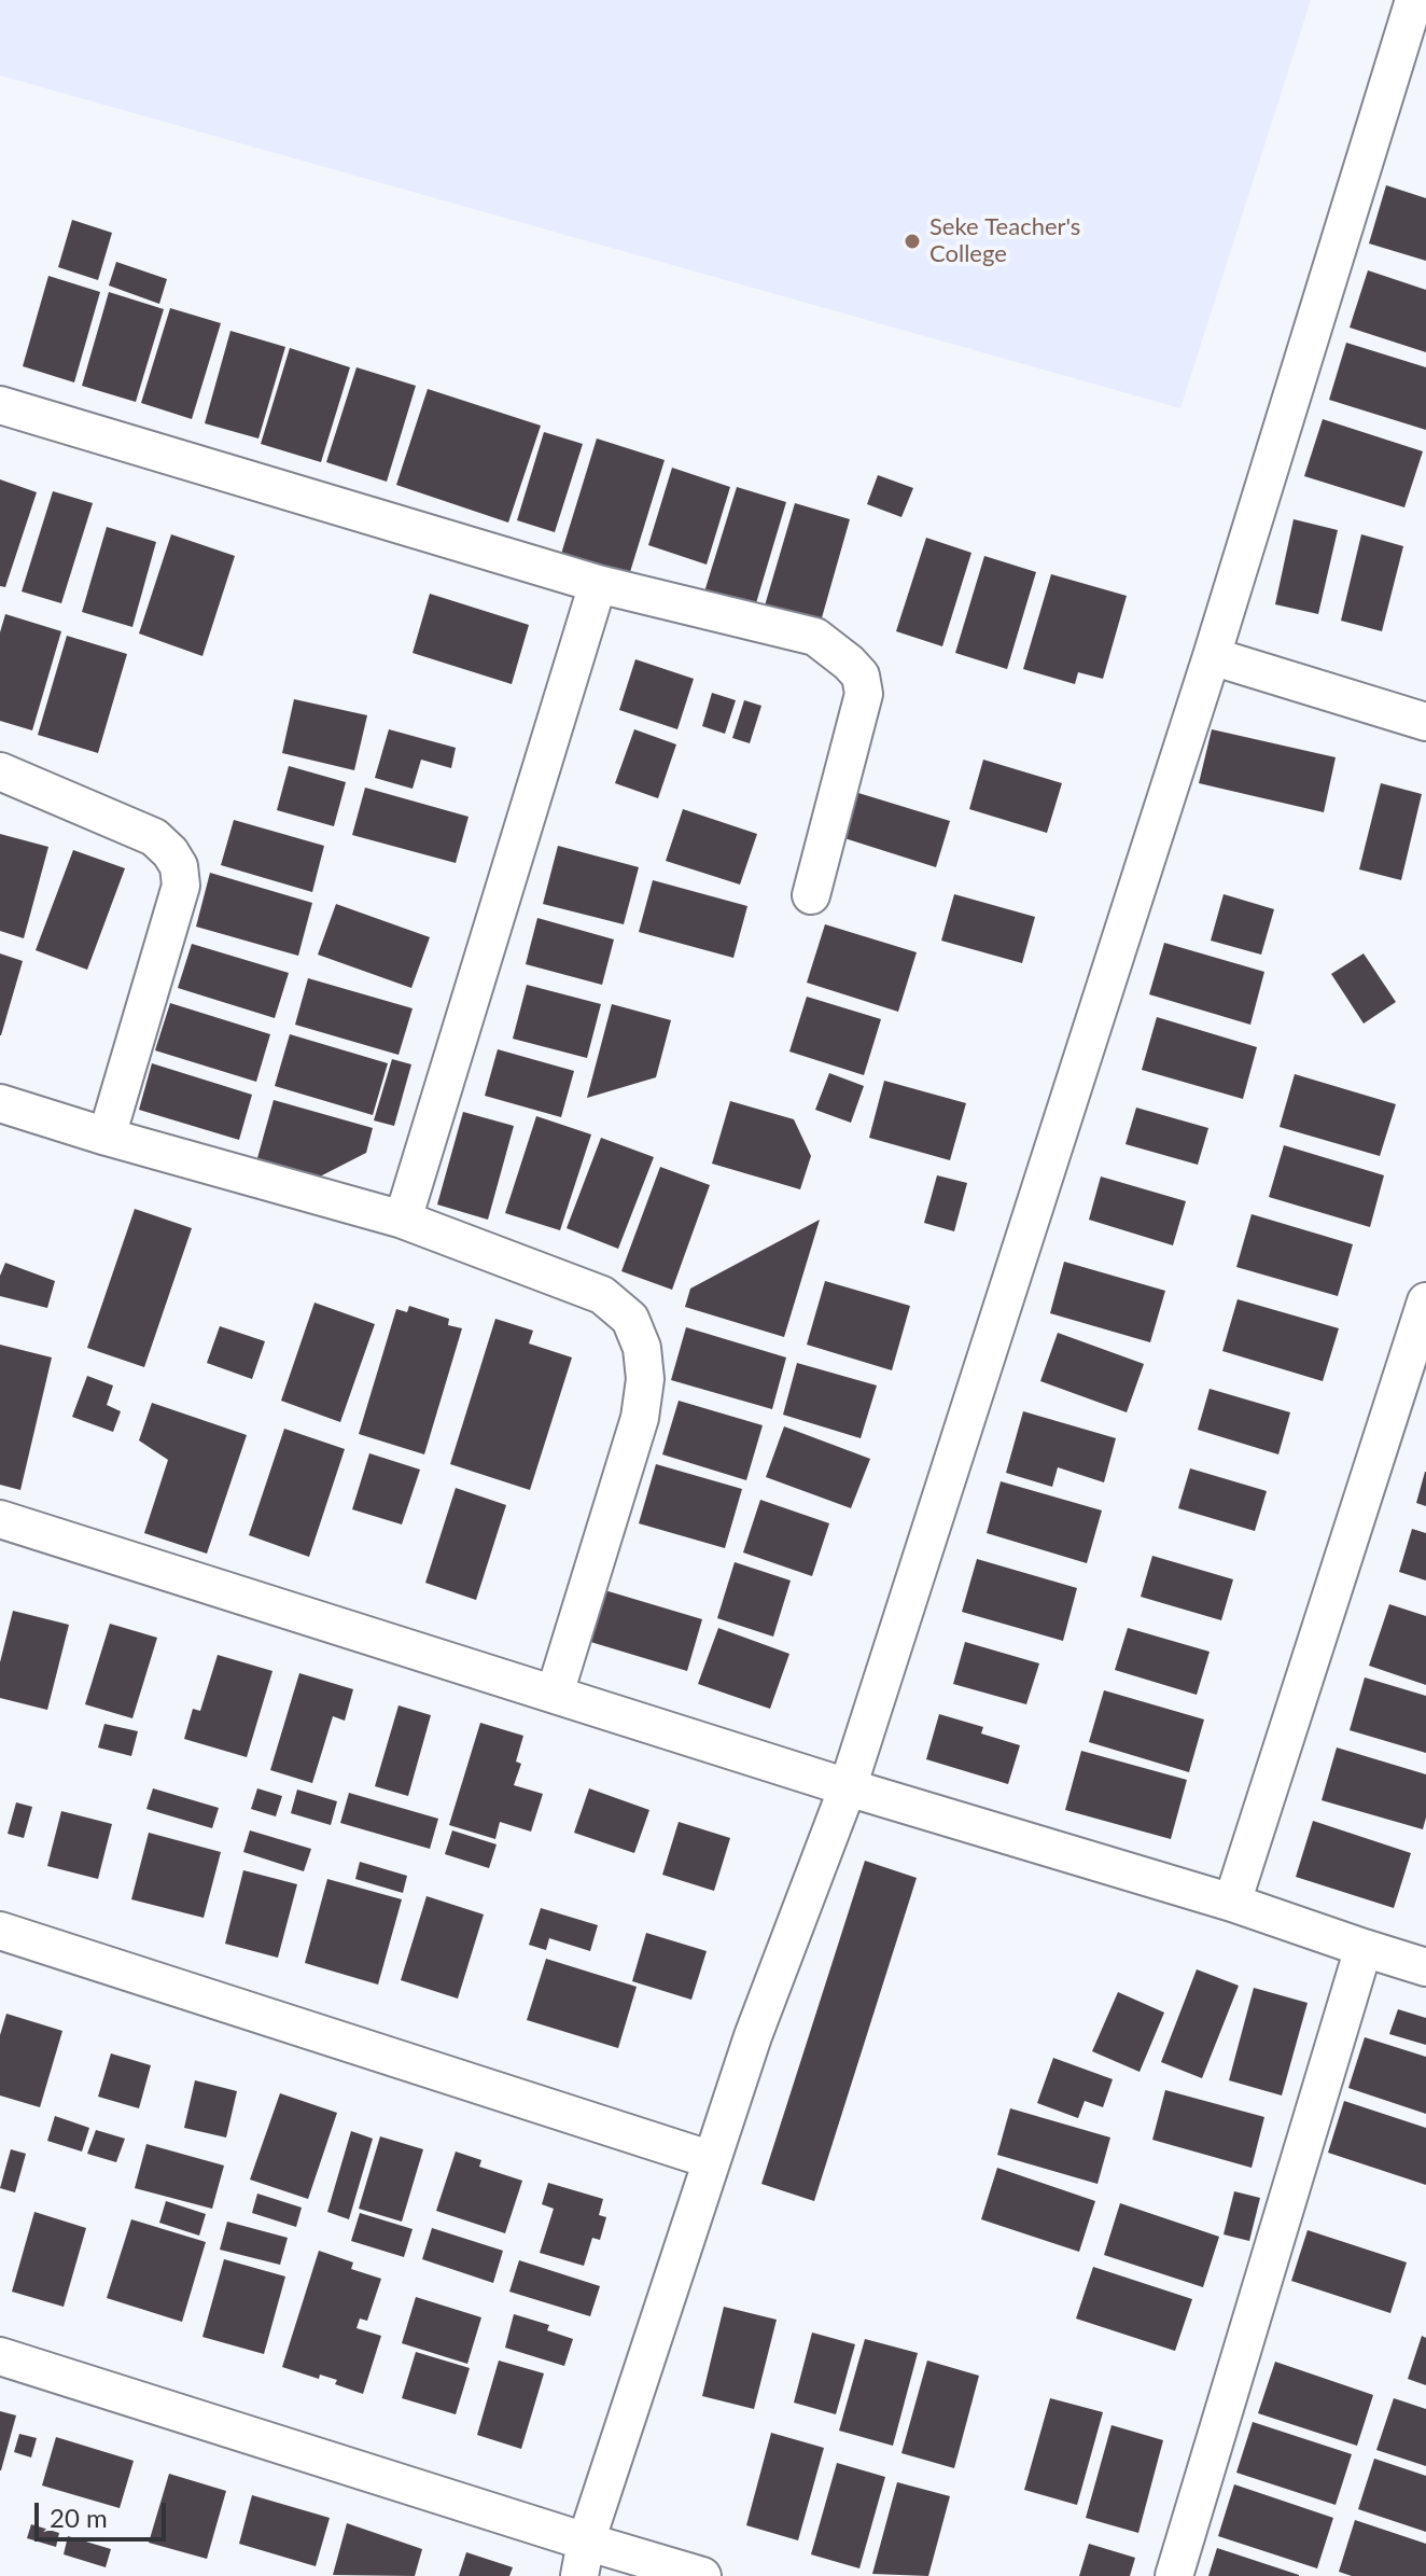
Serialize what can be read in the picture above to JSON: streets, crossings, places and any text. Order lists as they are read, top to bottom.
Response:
{
  "places": ["Seke Teacher's College"],
  "scale_bar": "20 m"
}
